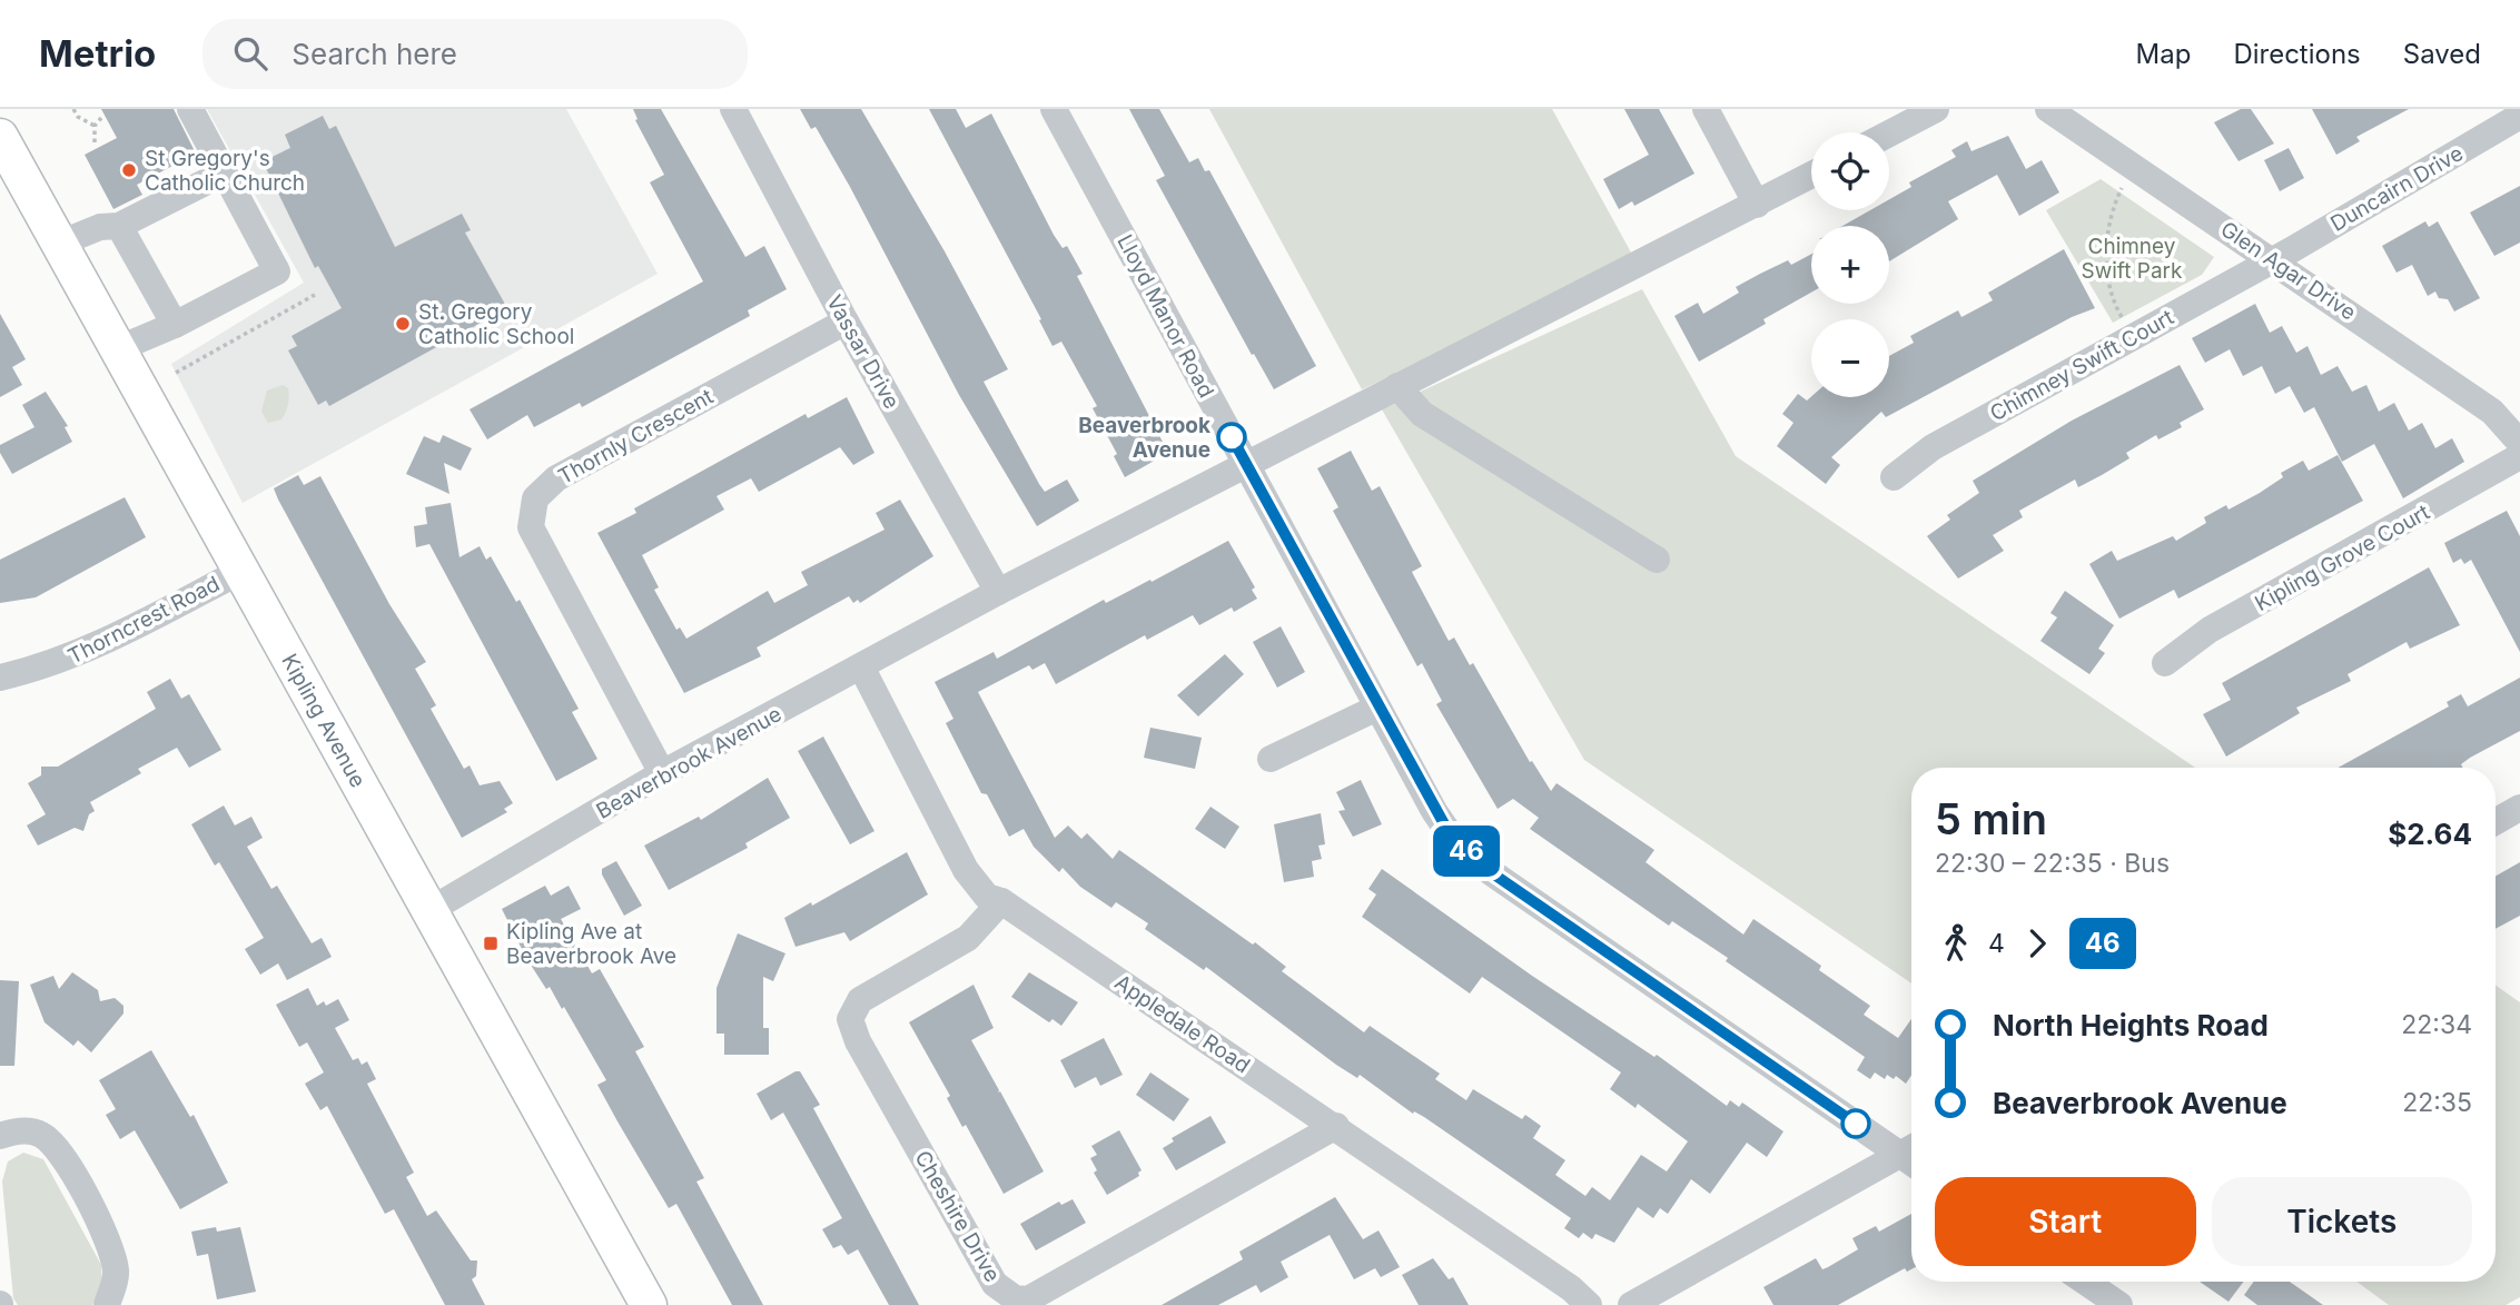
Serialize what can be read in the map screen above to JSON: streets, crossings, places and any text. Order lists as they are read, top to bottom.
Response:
{
  "streets": {
    "main road": ["Kipling Avenue"],
    "street": [
      "Duncairn Drive",
      "Glen Agar Drive",
      "Lloyd Manor Road",
      "Vassar Drive",
      "Chimney Swift Court",
      "Thornly Crescent",
      "Kipling Grove Court",
      "Thorncrest Road",
      "Beaverbrook Avenue",
      "Appledale Road",
      "Cheshire Drive"
    ]
  },
  "crossings": [
    ["Duncairn Drive", "Glen Agar Drive"],
    ["Duncairn Drive", "Chimney Swift Court"],
    ["Glen Agar Drive", "Chimney Swift Court"],
    ["Lloyd Manor Road", "Beaverbrook Avenue"],
    ["Vassar Drive", "Thornly Crescent"],
    ["Vassar Drive", "Beaverbrook Avenue"],
    ["Thornly Crescent", "Beaverbrook Avenue"],
    ["Thorncrest Road", "Kipling Avenue"],
    ["Kipling Avenue", "Beaverbrook Avenue"],
    ["Beaverbrook Avenue", "Appledale Road"],
    ["Appledale Road", "Cheshire Drive"]
  ],
  "parks": ["Chimney Swift Park"],
  "places": {
    "other": ["St Gregory's Catholic Church", "St. Gregory Catholic School", "Beaverbrook Avenue"],
    "transit": ["Kipling Ave at Beaverbrook Ave"]
  },
  "lines": ["bus line 46"],
  "page": {
    "header": "Metrio",
    "search": "Search here",
    "nav": ["Map", "Directions", "Saved"],
    "on_map": "46",
    "map_buttons": ["+", "−"],
    "heading": ["5 min", "22:30 – 22:35 · Bus", "$2.64"],
    "legs": ["4", "46"],
    "list": [
      {
        "name": "North Heights Road",
        "value": "22:34"
      },
      {
        "name": "Beaverbrook Avenue",
        "value": "22:35"
      }
    ],
    "buttons": ["Start", "Tickets"]
  }
}
